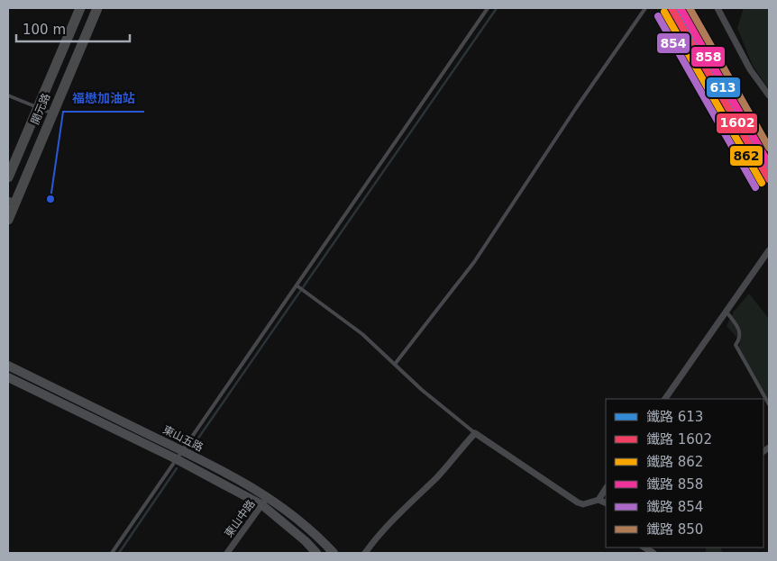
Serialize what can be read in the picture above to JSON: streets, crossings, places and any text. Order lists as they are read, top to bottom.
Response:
{
  "streets": {
    "main road": ["開元路"],
    "street": ["東山五路", "東山中路"]
  },
  "crossings": [
    ["東山五路", "東山中路"]
  ],
  "places": ["福懋加油站"],
  "lines": [
    "rail line 613",
    "rail line 1602",
    "rail line 858",
    "rail line 850",
    "rail line 862",
    "rail line 854"
  ],
  "legend": [
    "鐵路 613",
    "鐵路 1602",
    "鐵路 862",
    "鐵路 858",
    "鐵路 854",
    "鐵路 850"
  ],
  "scale_bar": "100 m"
}
